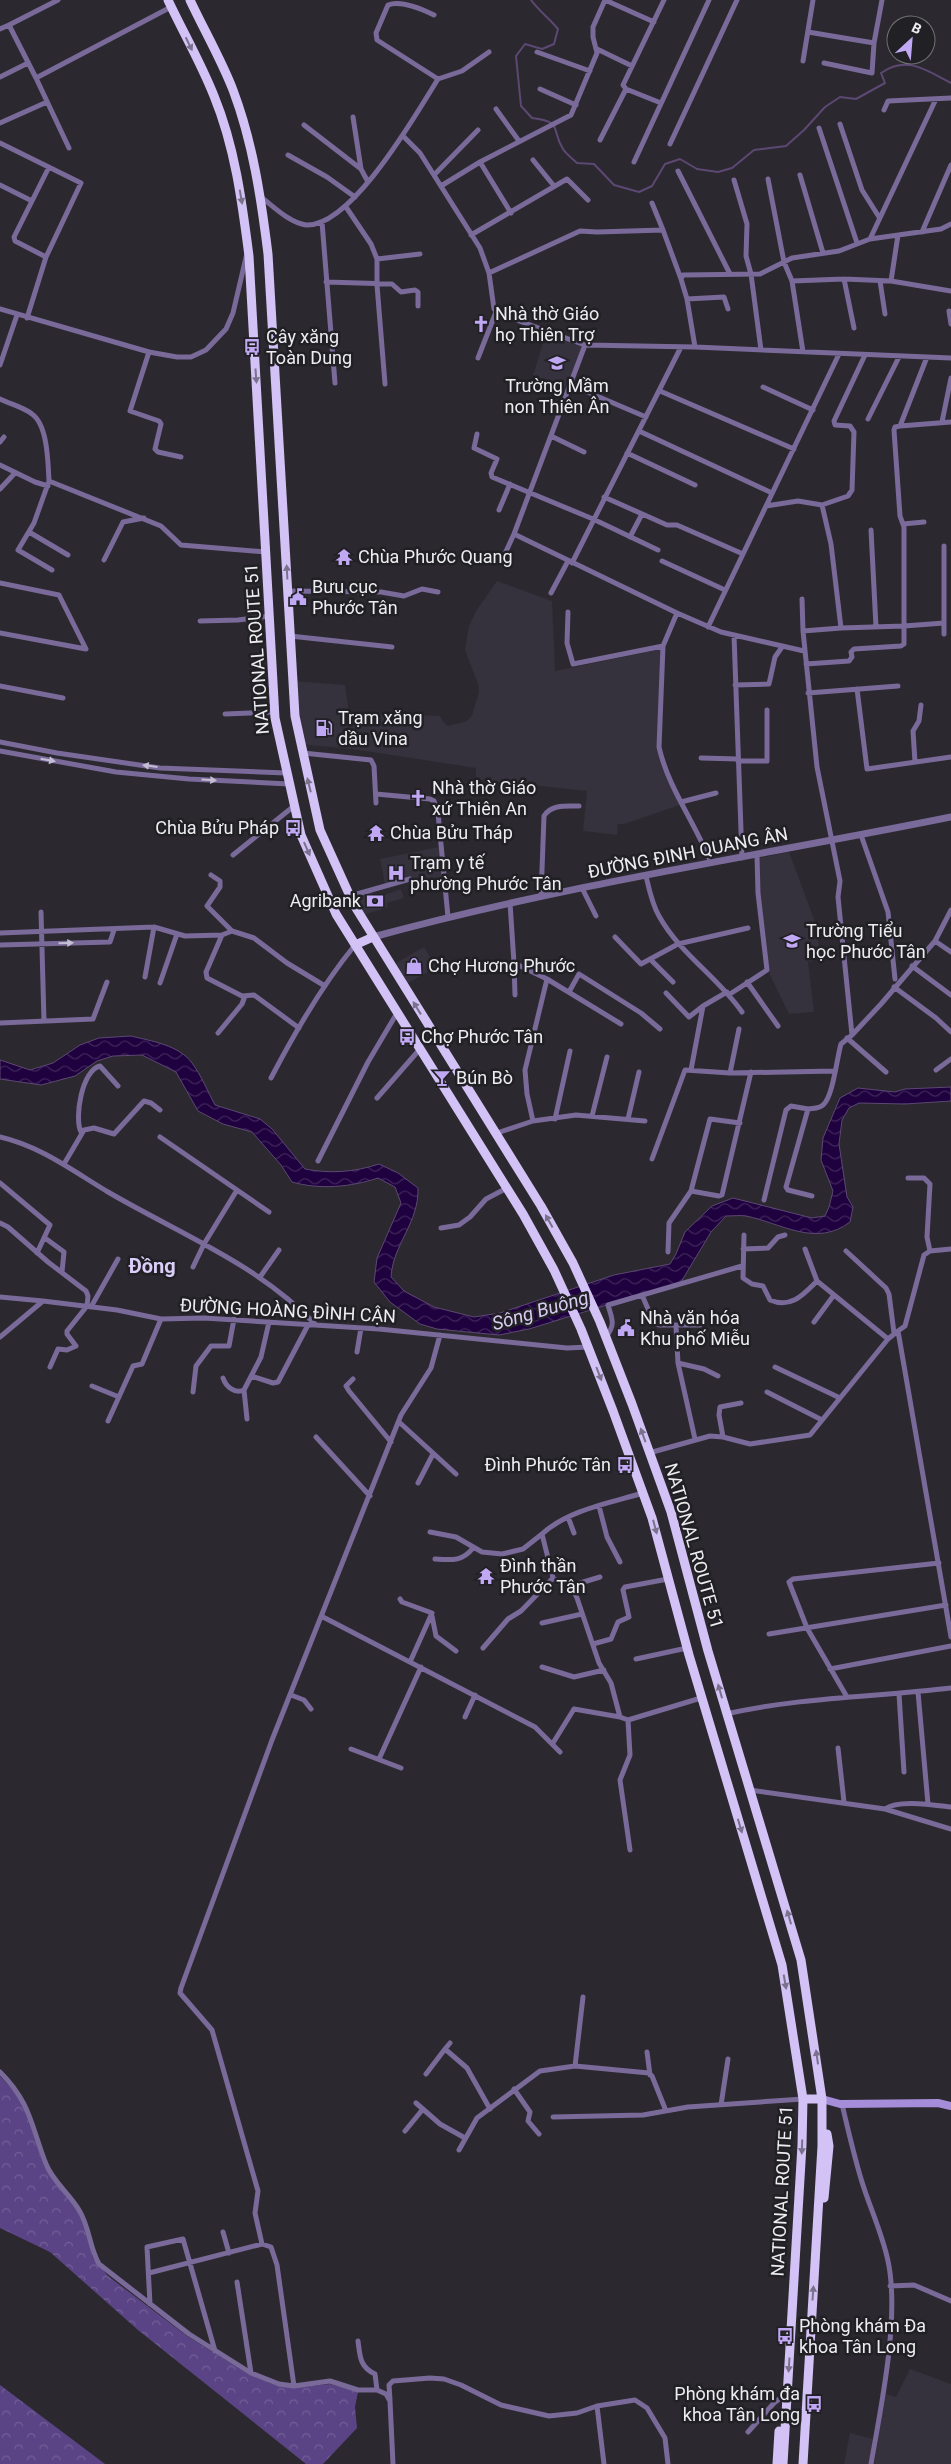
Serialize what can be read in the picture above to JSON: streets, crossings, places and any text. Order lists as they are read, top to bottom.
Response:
{
  "streets": {
    "highway": ["NATIONAL ROUTE 51"],
    "street": ["ĐƯỜNG ĐINH QUANG ÂN", "ĐƯỜNG HOÀNG ĐÌNH CẬN"]
  },
  "crossings": [
    ["NATIONAL ROUTE 51", "ĐƯỜNG ĐINH QUANG ÂN"],
    ["NATIONAL ROUTE 51", "ĐƯỜNG HOÀNG ĐÌNH CẬN"]
  ],
  "districts": ["Đồng"],
  "water": ["Sông Buông"],
  "places": {
    "church": ["Nhà thờ Giáo họ Thiên Trợ", "Nhà thờ Giáo xứ Thiên An"],
    "bus stop": [
      "Cây xăng Toàn Dung",
      "Chùa Bửu Pháp",
      "Chợ Phước Tân",
      "Đình Phước Tân",
      "Phòng khám Đa khoa Tân Long",
      "Phòng khám đa khoa Tân Long"
    ],
    "school or university": ["Trường Mầm non Thiên Ân", "Trường Tiểu học Phước Tân"],
    "temple": ["Chùa Phước Quang", "Chùa Bửu Tháp", "Đình thần Phước Tân"],
    "public building": ["Bưu cục Phước Tân", "Nhà văn hóa Khu phố Miễu"],
    "fuel station": ["Trạm xăng dầu Vina"],
    "hospital": ["Trạm y tế phường Phước Tân"],
    "bank": ["Agribank"],
    "shop": ["Chợ Hương Phước"],
    "bar": ["Bún Bò"]
  },
  "north": "top right"
}
